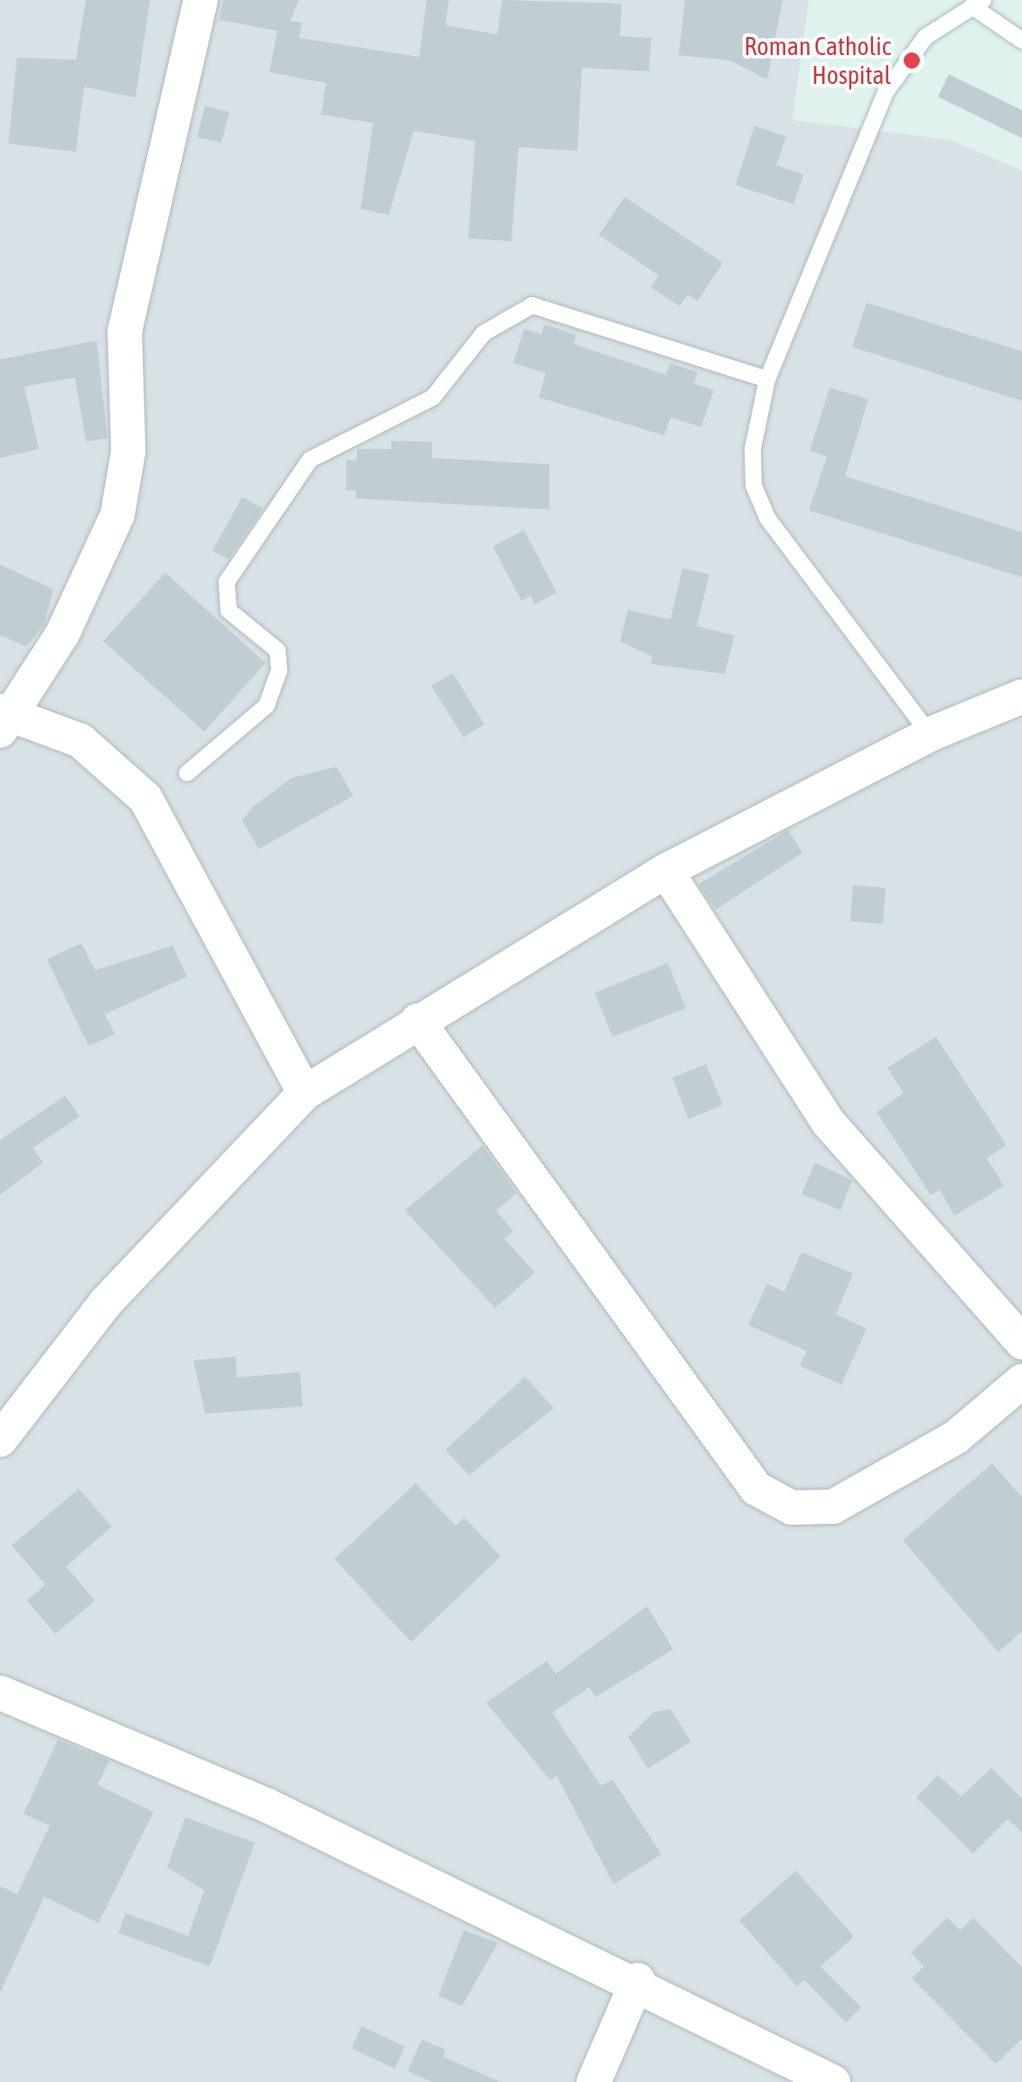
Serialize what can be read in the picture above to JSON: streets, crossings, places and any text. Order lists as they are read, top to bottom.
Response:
{
  "places": ["Roman Catholic Hospital"]
}
